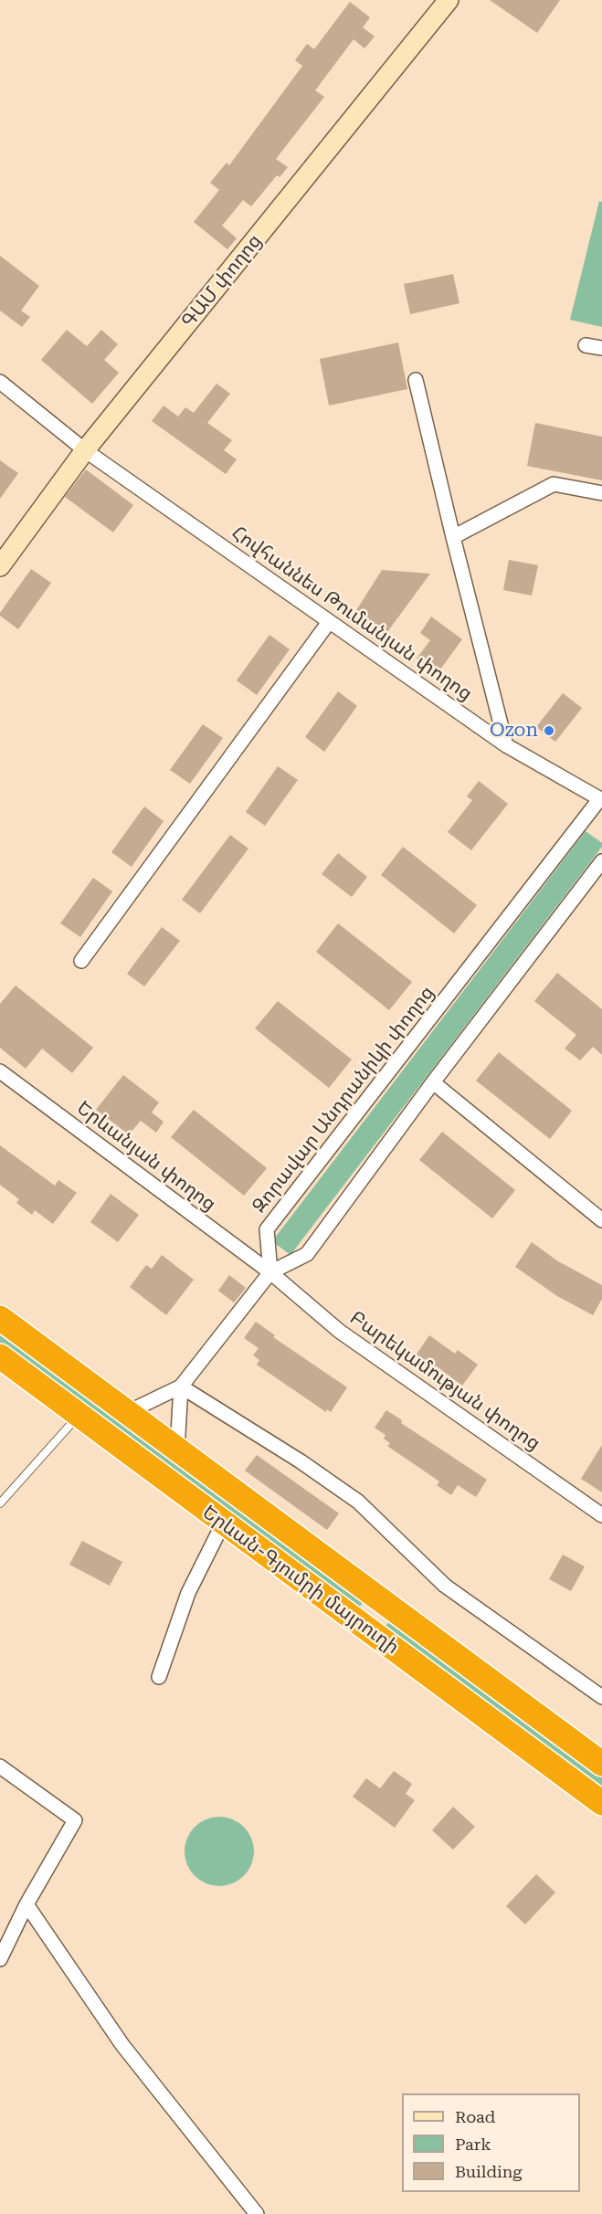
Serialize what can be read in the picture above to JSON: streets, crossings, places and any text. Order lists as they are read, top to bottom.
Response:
{
  "streets": {
    "highway": ["Երևան-Գյումրի մայրուղի"],
    "street": [
      "ԳԱՄ փողոց",
      "Հովհաննես Թումանյան փողոց",
      "Զորավար Անդրանիկի փողոց",
      "Երևանյան փողոց",
      "Բարեկամության փողոց"
    ]
  },
  "crossings": [
    ["ԳԱՄ փողոց", "Հովհաննես Թումանյան փողոց"],
    ["Հովհաննես Թումանյան փողոց", "Զորավար Անդրանիկի փողոց"],
    ["Զորավար Անդրանիկի փողոց", "Երևանյան փողոց"],
    ["Զորավար Անդրանիկի փողոց", "Բարեկամության փողոց"],
    ["Երևանյան փողոց", "Բարեկամության փողոց"]
  ],
  "places": ["Ozon"],
  "legend": ["Road", "Park", "Building"]
}
